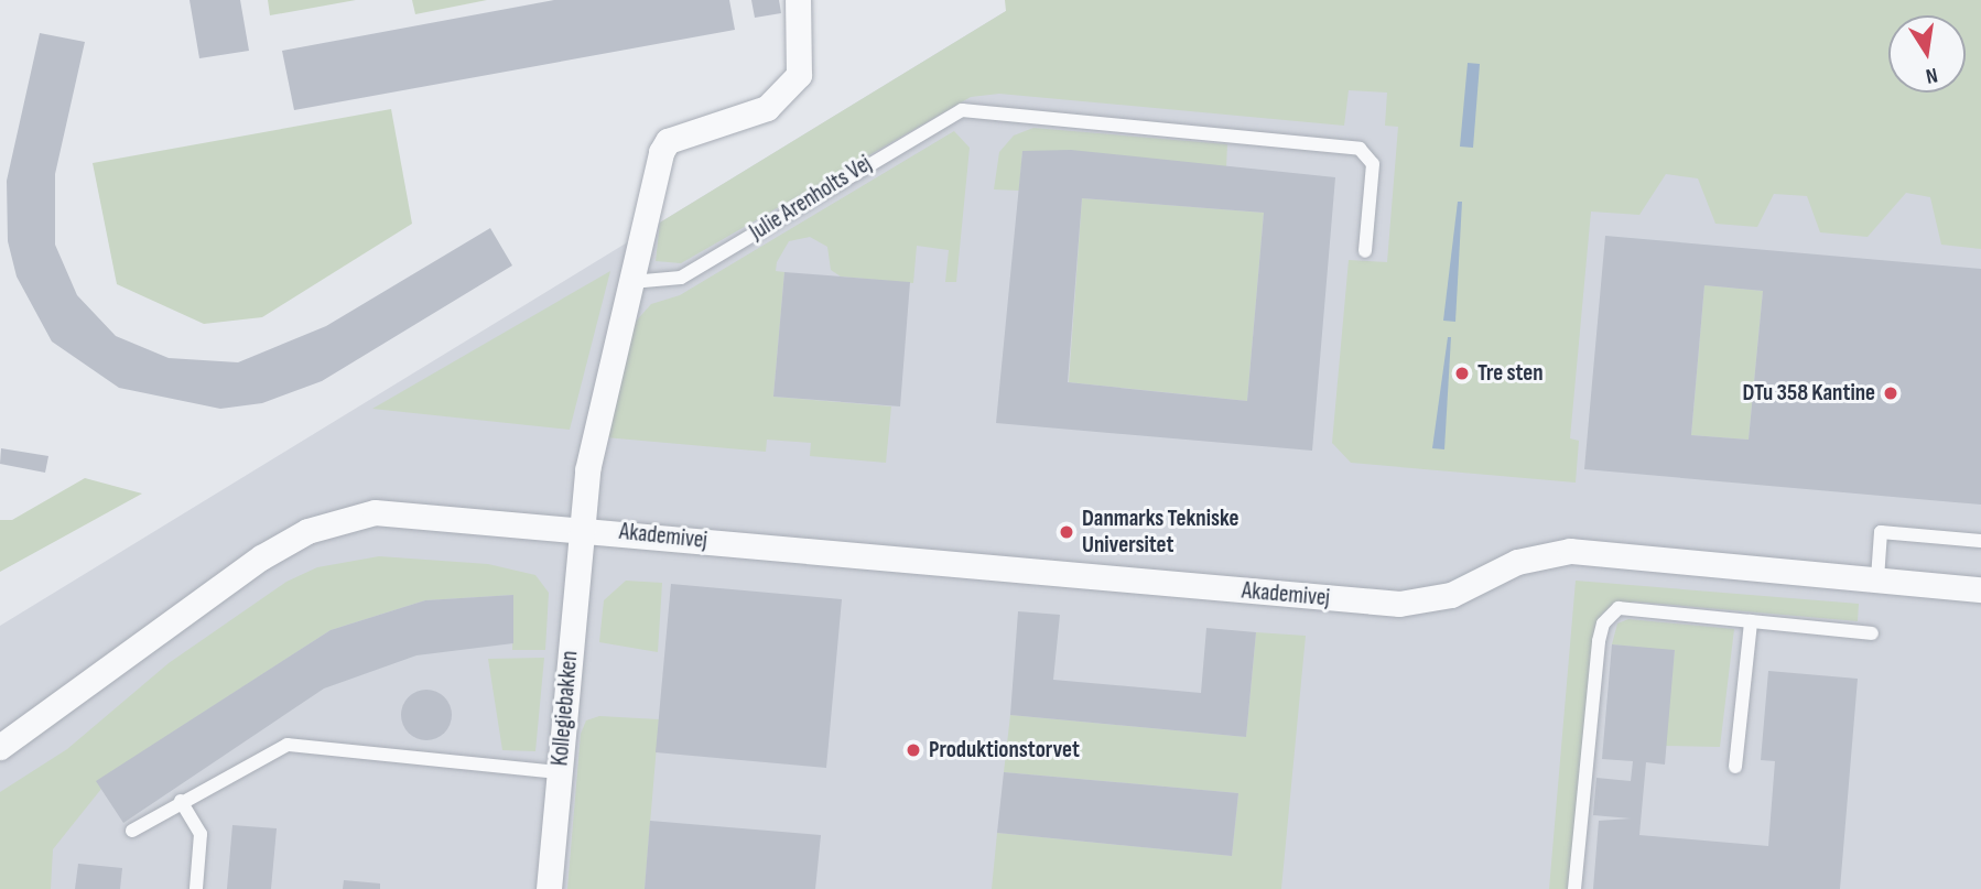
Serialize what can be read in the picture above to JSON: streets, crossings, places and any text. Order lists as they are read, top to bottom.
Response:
{
  "streets": {
    "street": ["Akademivej", "Kollegiebakken"],
    "lane": ["Julie Arenholts Vej"]
  },
  "crossings": [
    ["Akademivej", "Kollegiebakken"]
  ],
  "places": [
    "Tre sten",
    "DTu 358 Kantine",
    "Danmarks Tekniske Universitet",
    "Produktionstorvet"
  ],
  "north": "bottom"
}
